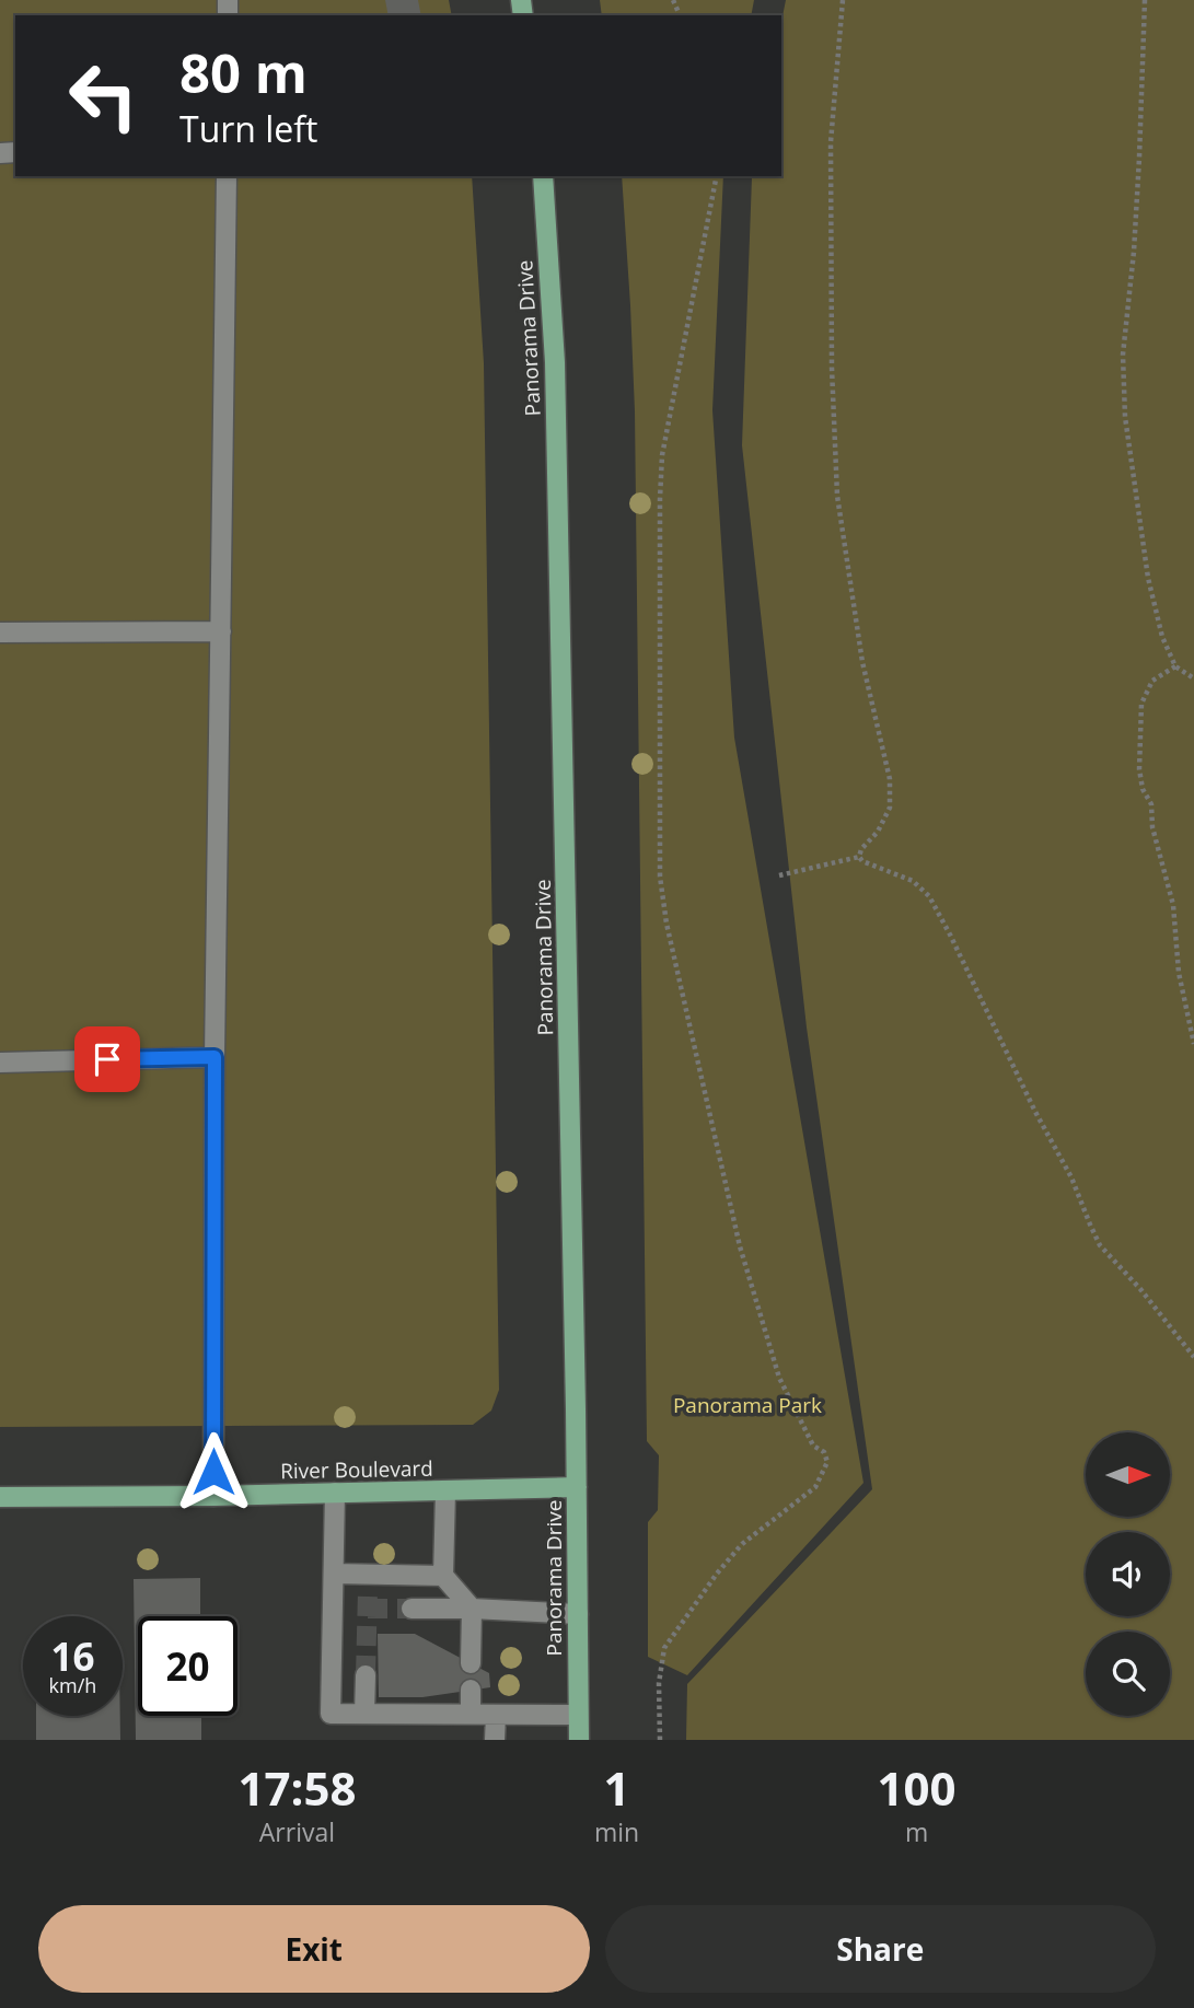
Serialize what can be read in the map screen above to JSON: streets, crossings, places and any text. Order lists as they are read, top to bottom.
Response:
{
  "streets": {
    "main road": ["Panorama Drive", "River Boulevard"]
  },
  "crossings": [
    ["Panorama Drive", "River Boulevard"]
  ],
  "parks": ["Panorama Park"],
  "north": "right",
  "page": {
    "turn": ["80 m", "Turn left"],
    "speed": "16 km/h",
    "limit": "20",
    "eta": [
      "17:58",
      "Arrival",
      "1",
      "min",
      "100",
      "m"
    ],
    "buttons": ["Exit", "Share"]
  }
}
